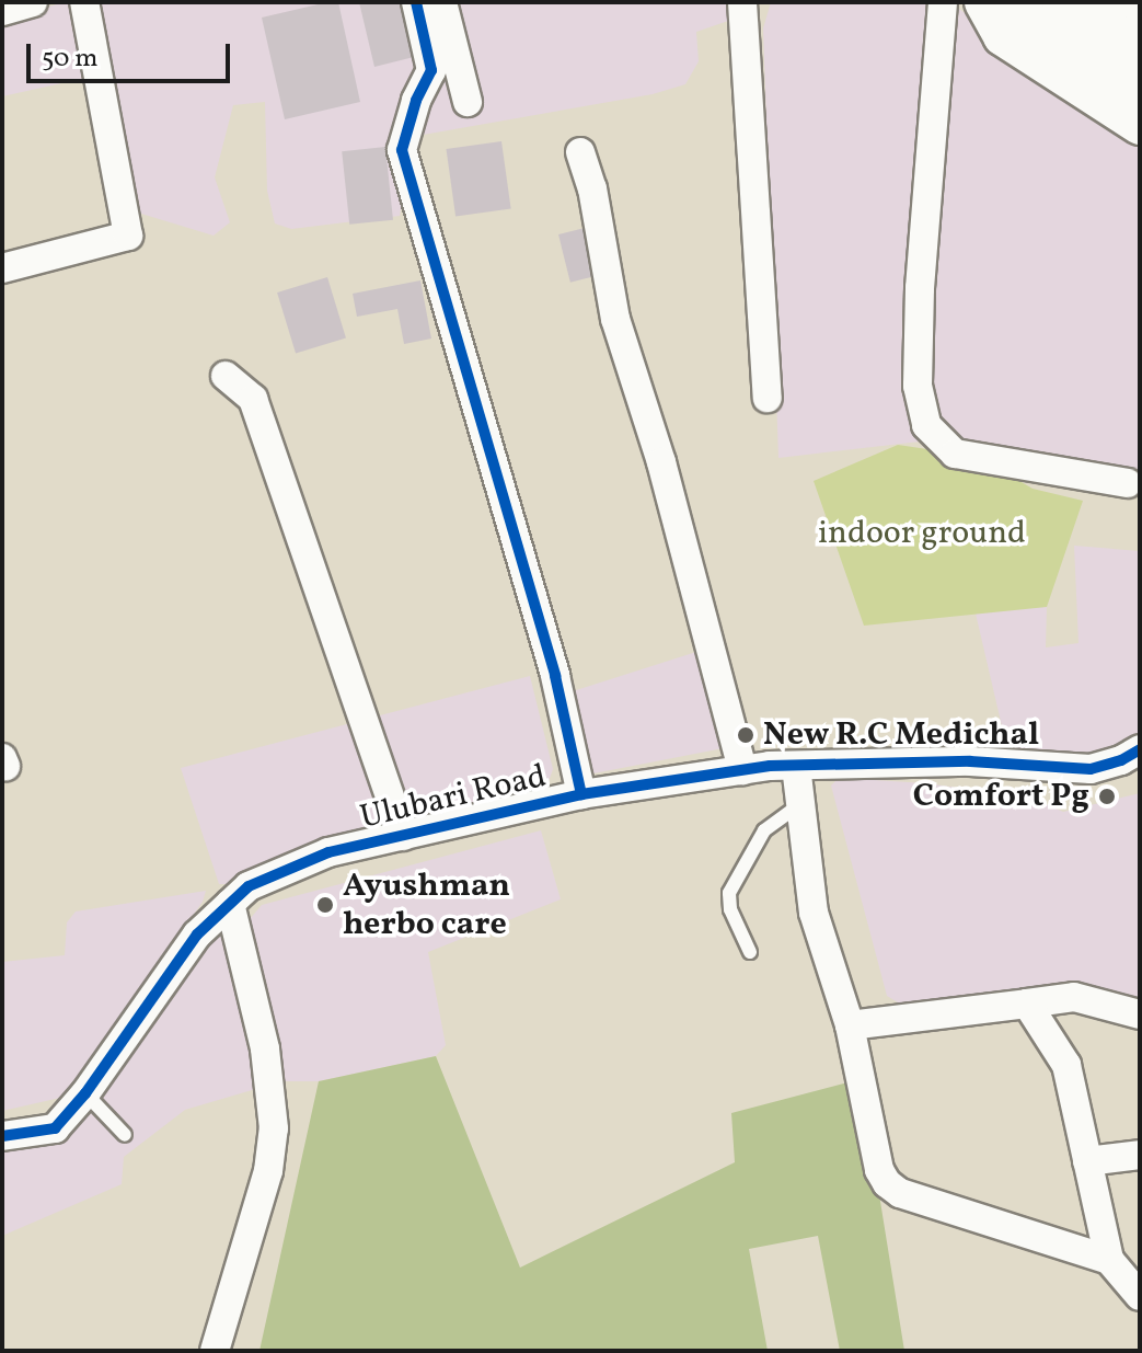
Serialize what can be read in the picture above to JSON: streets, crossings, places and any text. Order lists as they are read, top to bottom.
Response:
{
  "streets": {
    "street": ["Ulubari Road"]
  },
  "parks": ["indoor ground"],
  "places": ["New R.C Medichal", "Comfort Pg", "Ayushman herbo care"],
  "scale_bar": "50 m"
}
